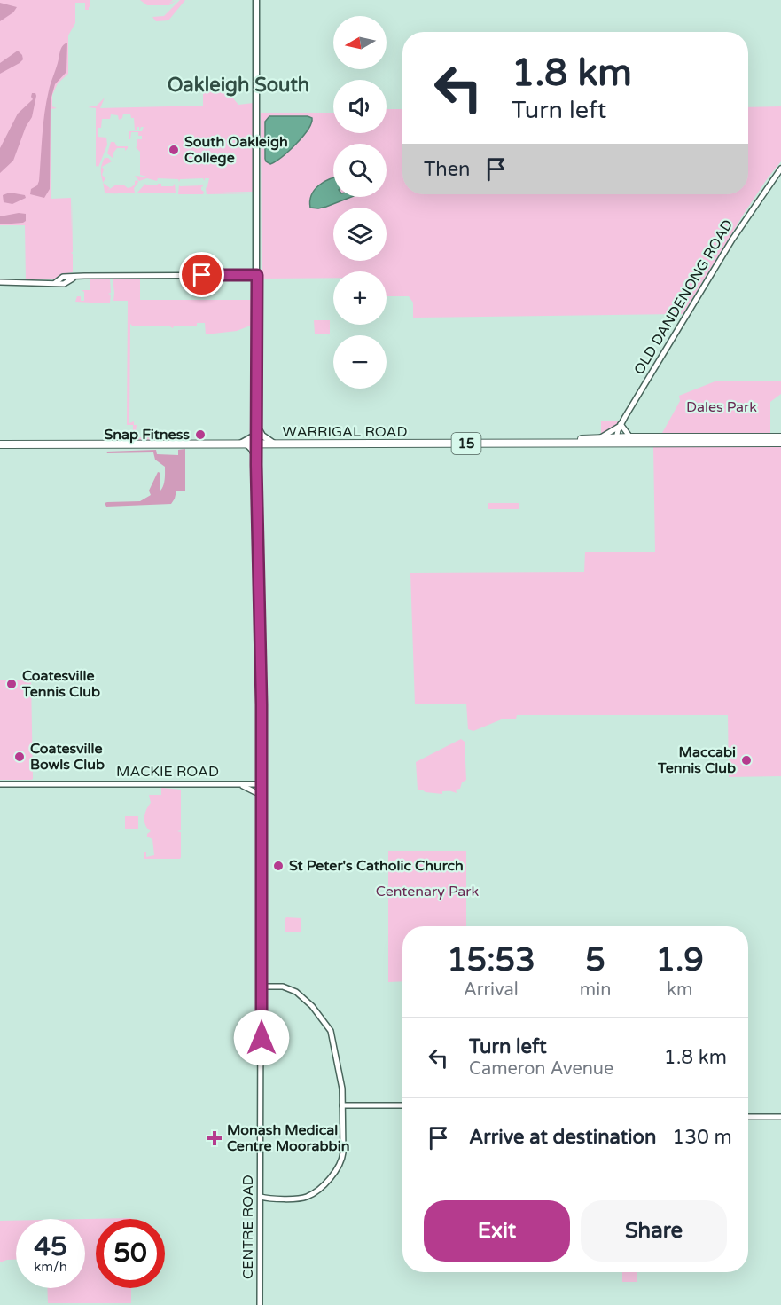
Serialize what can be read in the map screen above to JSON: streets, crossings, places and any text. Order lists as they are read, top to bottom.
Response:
{
  "streets": {
    "highway": ["WARRIGAL ROAD", "15"],
    "main road": ["OLD DANDENONG ROAD", "MACKIE ROAD", "CENTRE ROAD"]
  },
  "crossings": [
    ["OLD DANDENONG ROAD", "WARRIGAL ROAD"],
    ["WARRIGAL ROAD", "CENTRE ROAD"],
    ["MACKIE ROAD", "CENTRE ROAD"]
  ],
  "districts": ["Oakleigh South"],
  "parks": ["Dales Park", "Centenary Park"],
  "places": {
    "other": [
      "South Oakleigh College",
      "Snap Fitness",
      "Coatesville Tennis Club",
      "Coatesville Bowls Club",
      "Maccabi Tennis Club",
      "St Peter's Catholic Church"
    ],
    "health": ["Monash Medical Centre Moorabbin"]
  },
  "north": "left",
  "page": {
    "map_buttons": ["+", "−"],
    "turn": ["1.8 km", "Turn left"],
    "then": "Then",
    "eta": [
      "15:53",
      "Arrival",
      "5",
      "min",
      "1.9",
      "km"
    ],
    "list": [
      {
        "name": "Turn left",
        "note": "Cameron Avenue",
        "value": "1.8 km"
      },
      {
        "name": "Arrive at destination",
        "value": "130 m"
      }
    ],
    "buttons": ["Exit", "Share"],
    "speed": "45 km/h",
    "limit": "50"
  }
}
